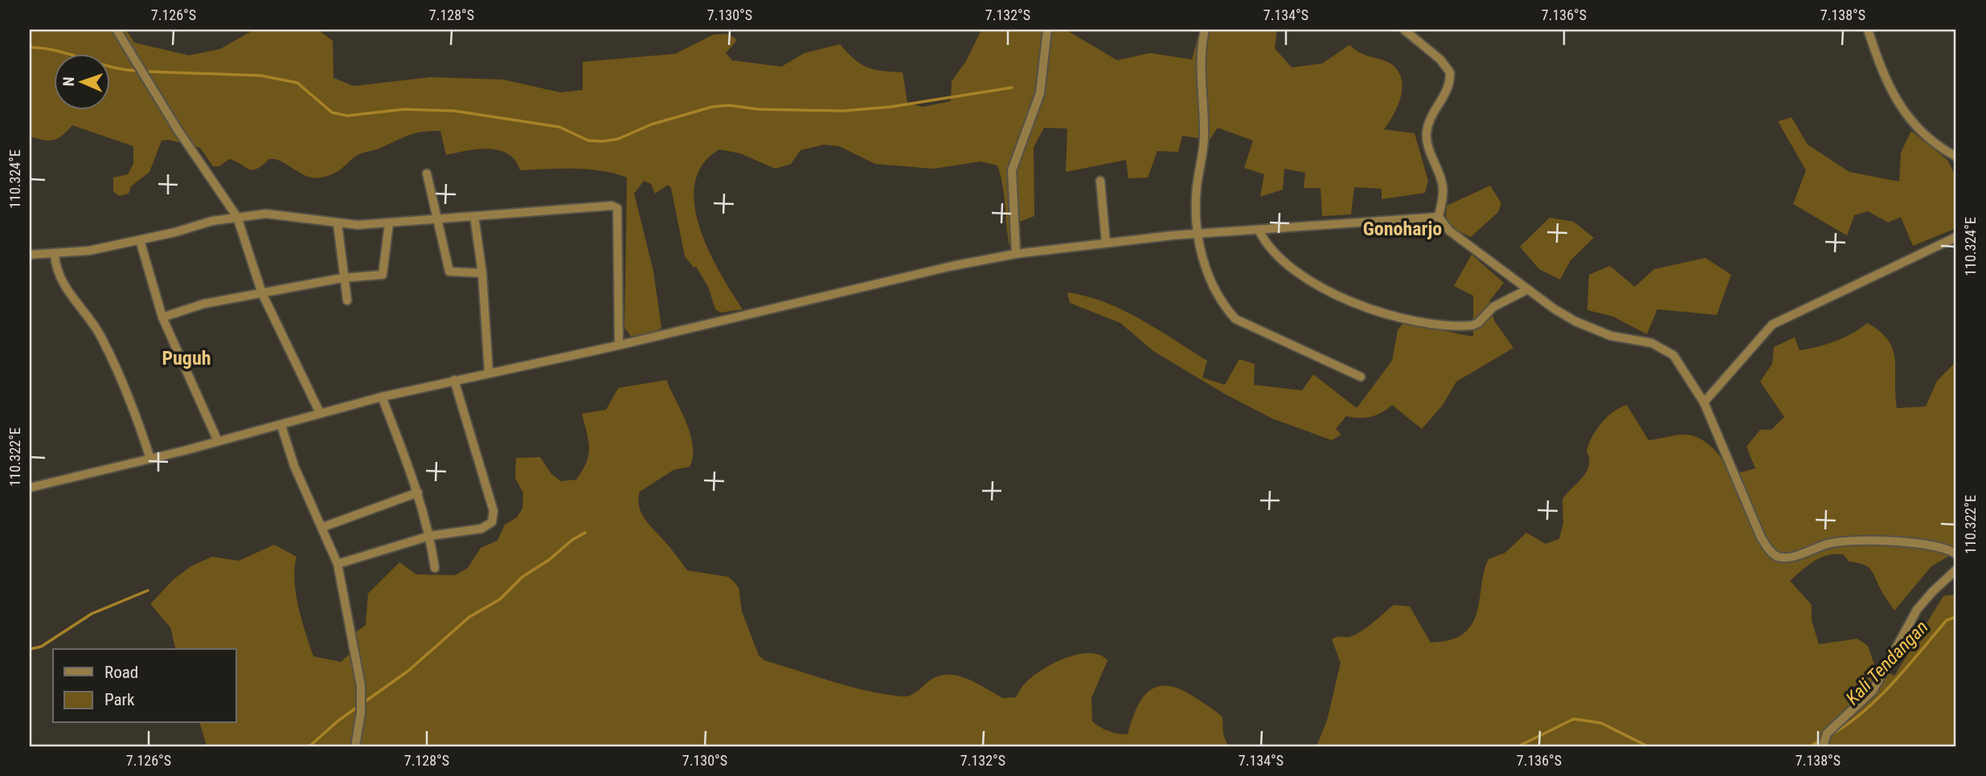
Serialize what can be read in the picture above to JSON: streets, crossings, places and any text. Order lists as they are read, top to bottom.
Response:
{
  "districts": ["Gonoharjo", "Puguh"],
  "water": ["Kali Tendangan"],
  "legend": ["Road", "Park"],
  "north": "left",
  "coordinates": [
    "7.126°S",
    "7.128°S",
    "7.130°S",
    "7.132°S",
    "7.134°S",
    "7.136°S",
    "7.138°S",
    "110.324°E",
    "110.322°E"
  ]
}
